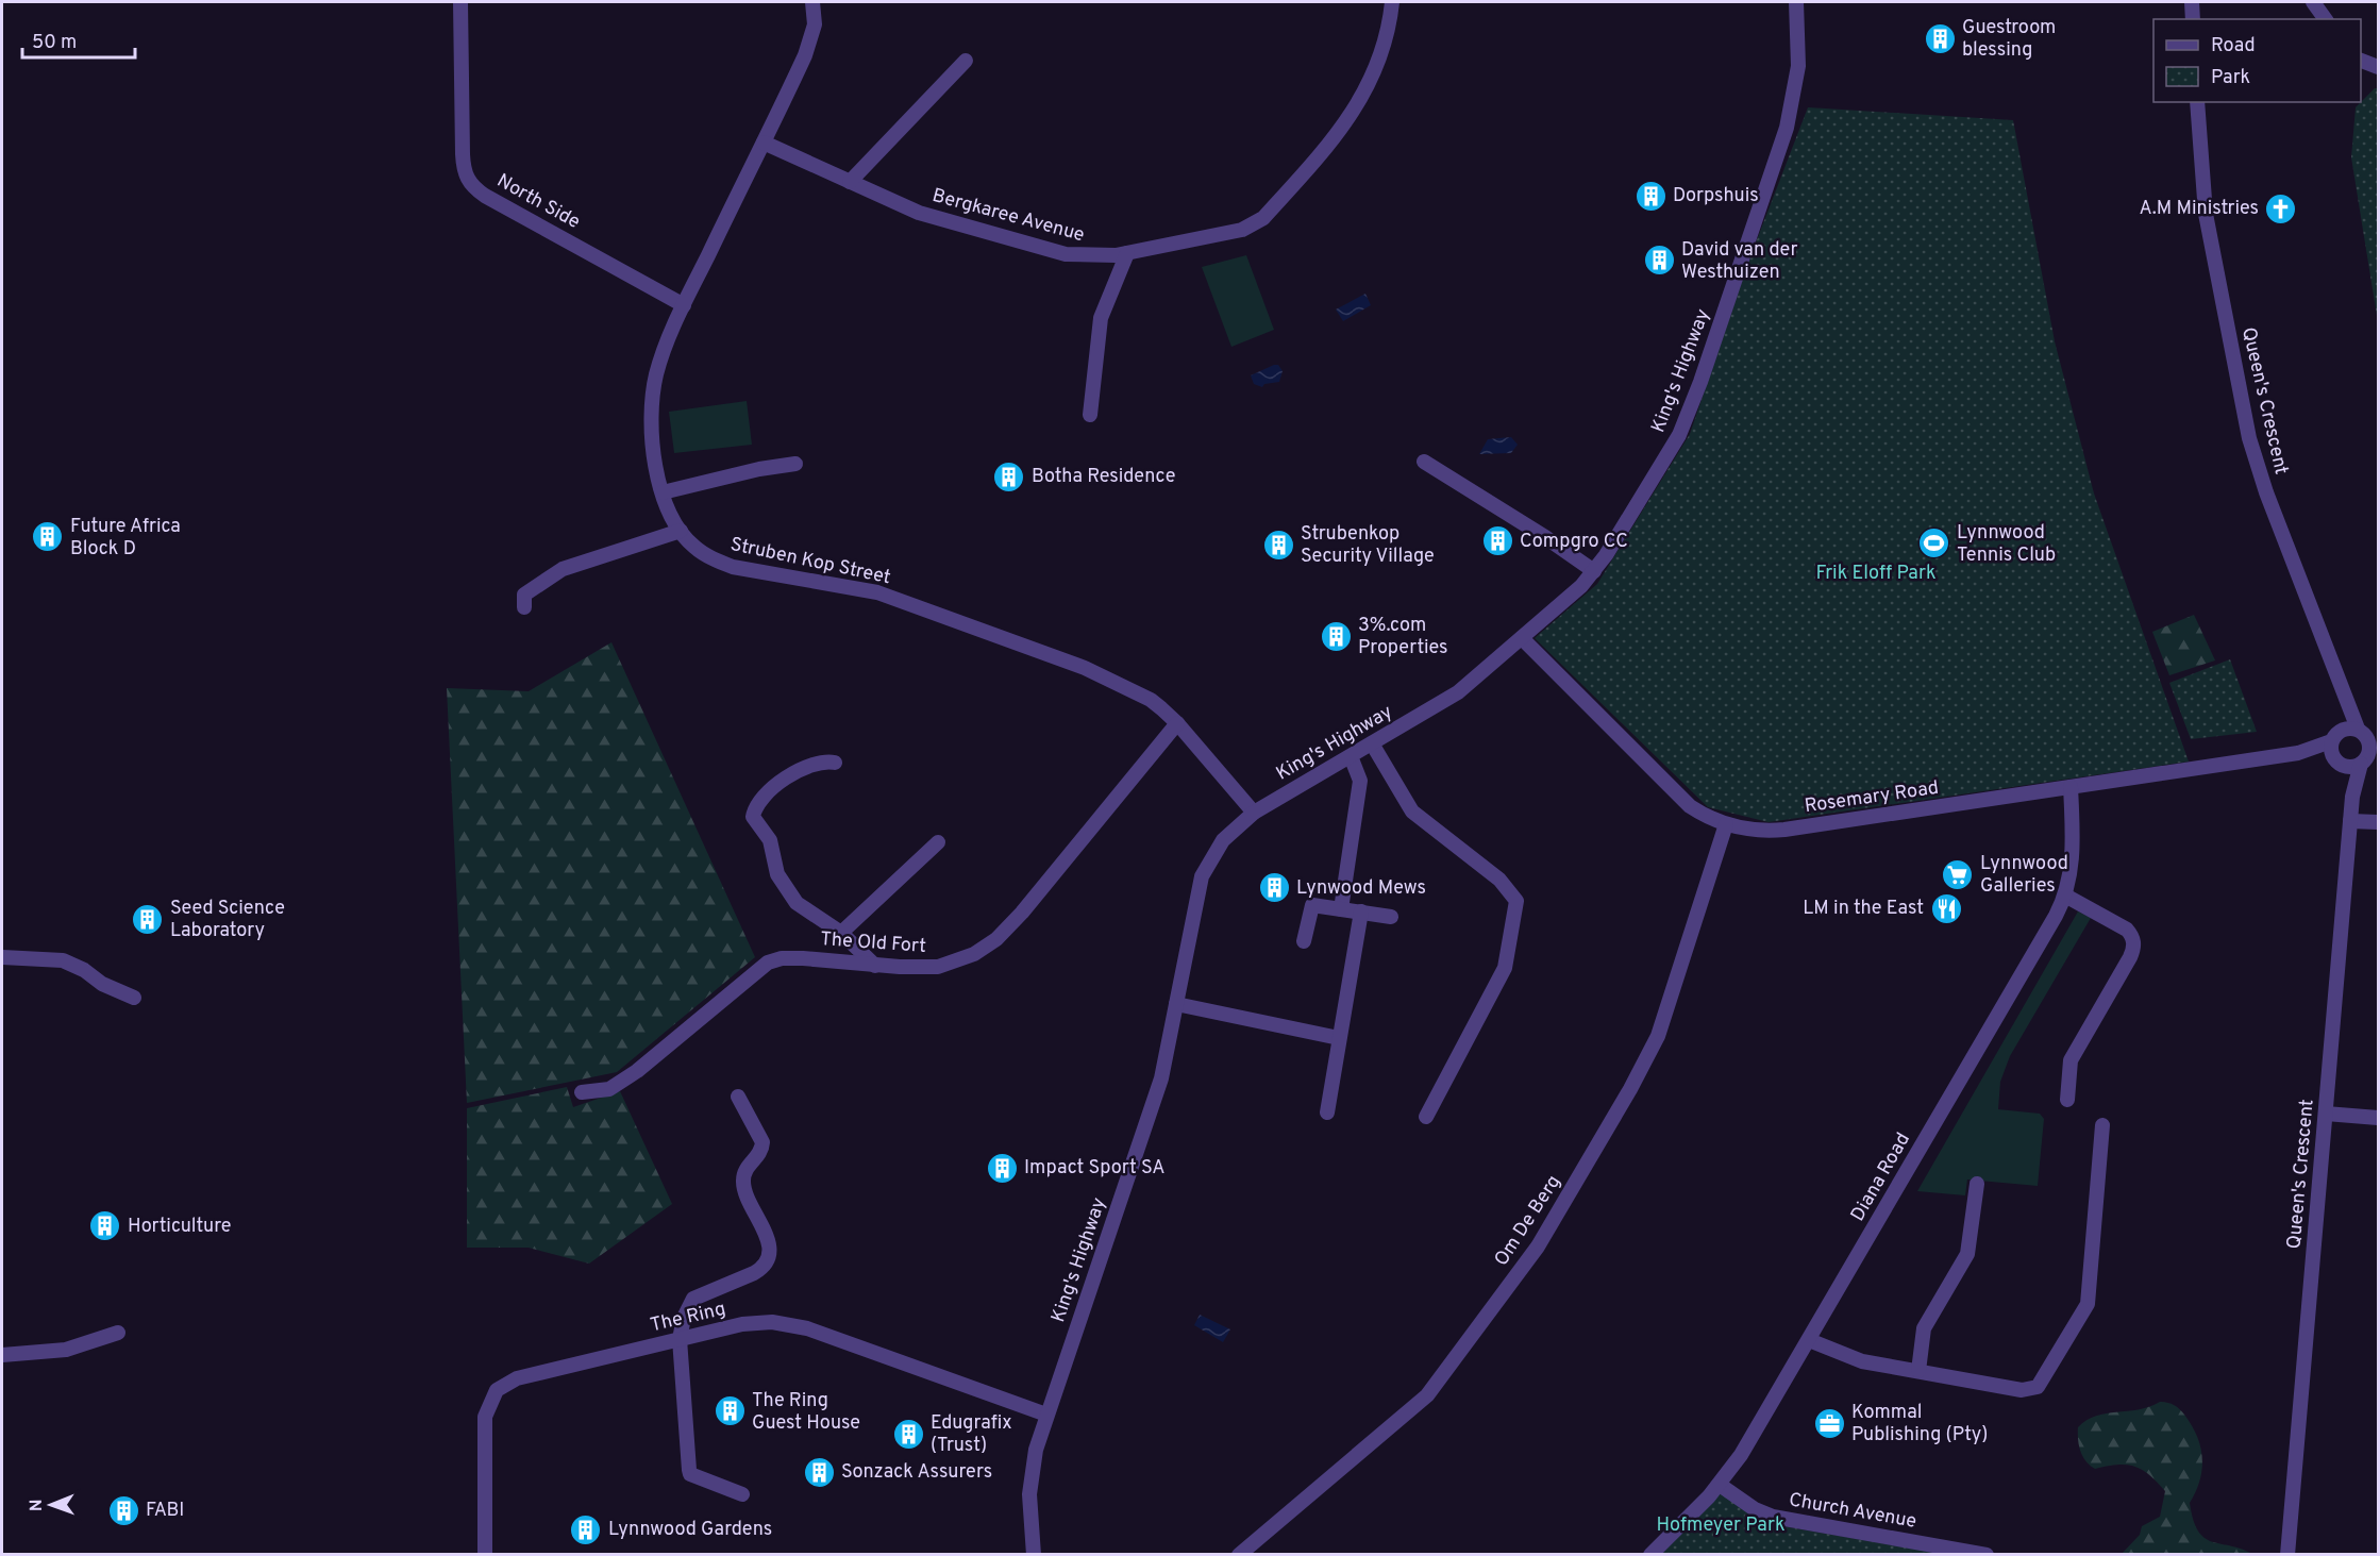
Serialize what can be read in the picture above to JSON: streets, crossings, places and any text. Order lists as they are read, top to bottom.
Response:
{
  "streets": {
    "street": [
      "North Side",
      "Bergkaree Avenue",
      "King's Highway",
      "Queen's Crescent",
      "Struben Kop Street",
      "Rosemary Road",
      "The Old Fort",
      "Diana Road",
      "Om De Berg",
      "The Ring",
      "Church Avenue"
    ]
  },
  "crossings": [
    ["North Side", "Struben Kop Street"],
    ["Bergkaree Avenue", "Struben Kop Street"],
    ["King's Highway", "Struben Kop Street"],
    ["King's Highway", "Rosemary Road"],
    ["King's Highway", "The Ring"],
    ["Queen's Crescent", "Rosemary Road"],
    ["Struben Kop Street", "The Old Fort"],
    ["Rosemary Road", "Diana Road"],
    ["Rosemary Road", "Om De Berg"],
    ["Diana Road", "Church Avenue"]
  ],
  "parks": ["Frik Eloff Park", "Hofmeyer Park"],
  "places": {
    "building": [
      "Guestroom blessing",
      "Dorpshuis",
      "David van der Westhuizen",
      "Botha Residence",
      "Future Africa Block D",
      "Compgro CC",
      "Strubenkop Security Village",
      "3%.com Properties",
      "Lynwood Mews",
      "Seed Science Laboratory",
      "Impact Sport SA",
      "Horticulture",
      "The Ring Guest House",
      "Edugrafix (Trust)",
      "Sonzack Assurers",
      "FABI",
      "Lynnwood Gardens"
    ],
    "church": ["A.M Ministries"],
    "sports": ["Lynnwood Tennis Club"],
    "supermarket": ["Lynnwood Galleries"],
    "restaurant": ["LM in the East"],
    "office": ["Kommal Publishing (Pty)"]
  },
  "legend": ["Road", "Park"],
  "scale_bar": "50 m",
  "north": "left"
}
